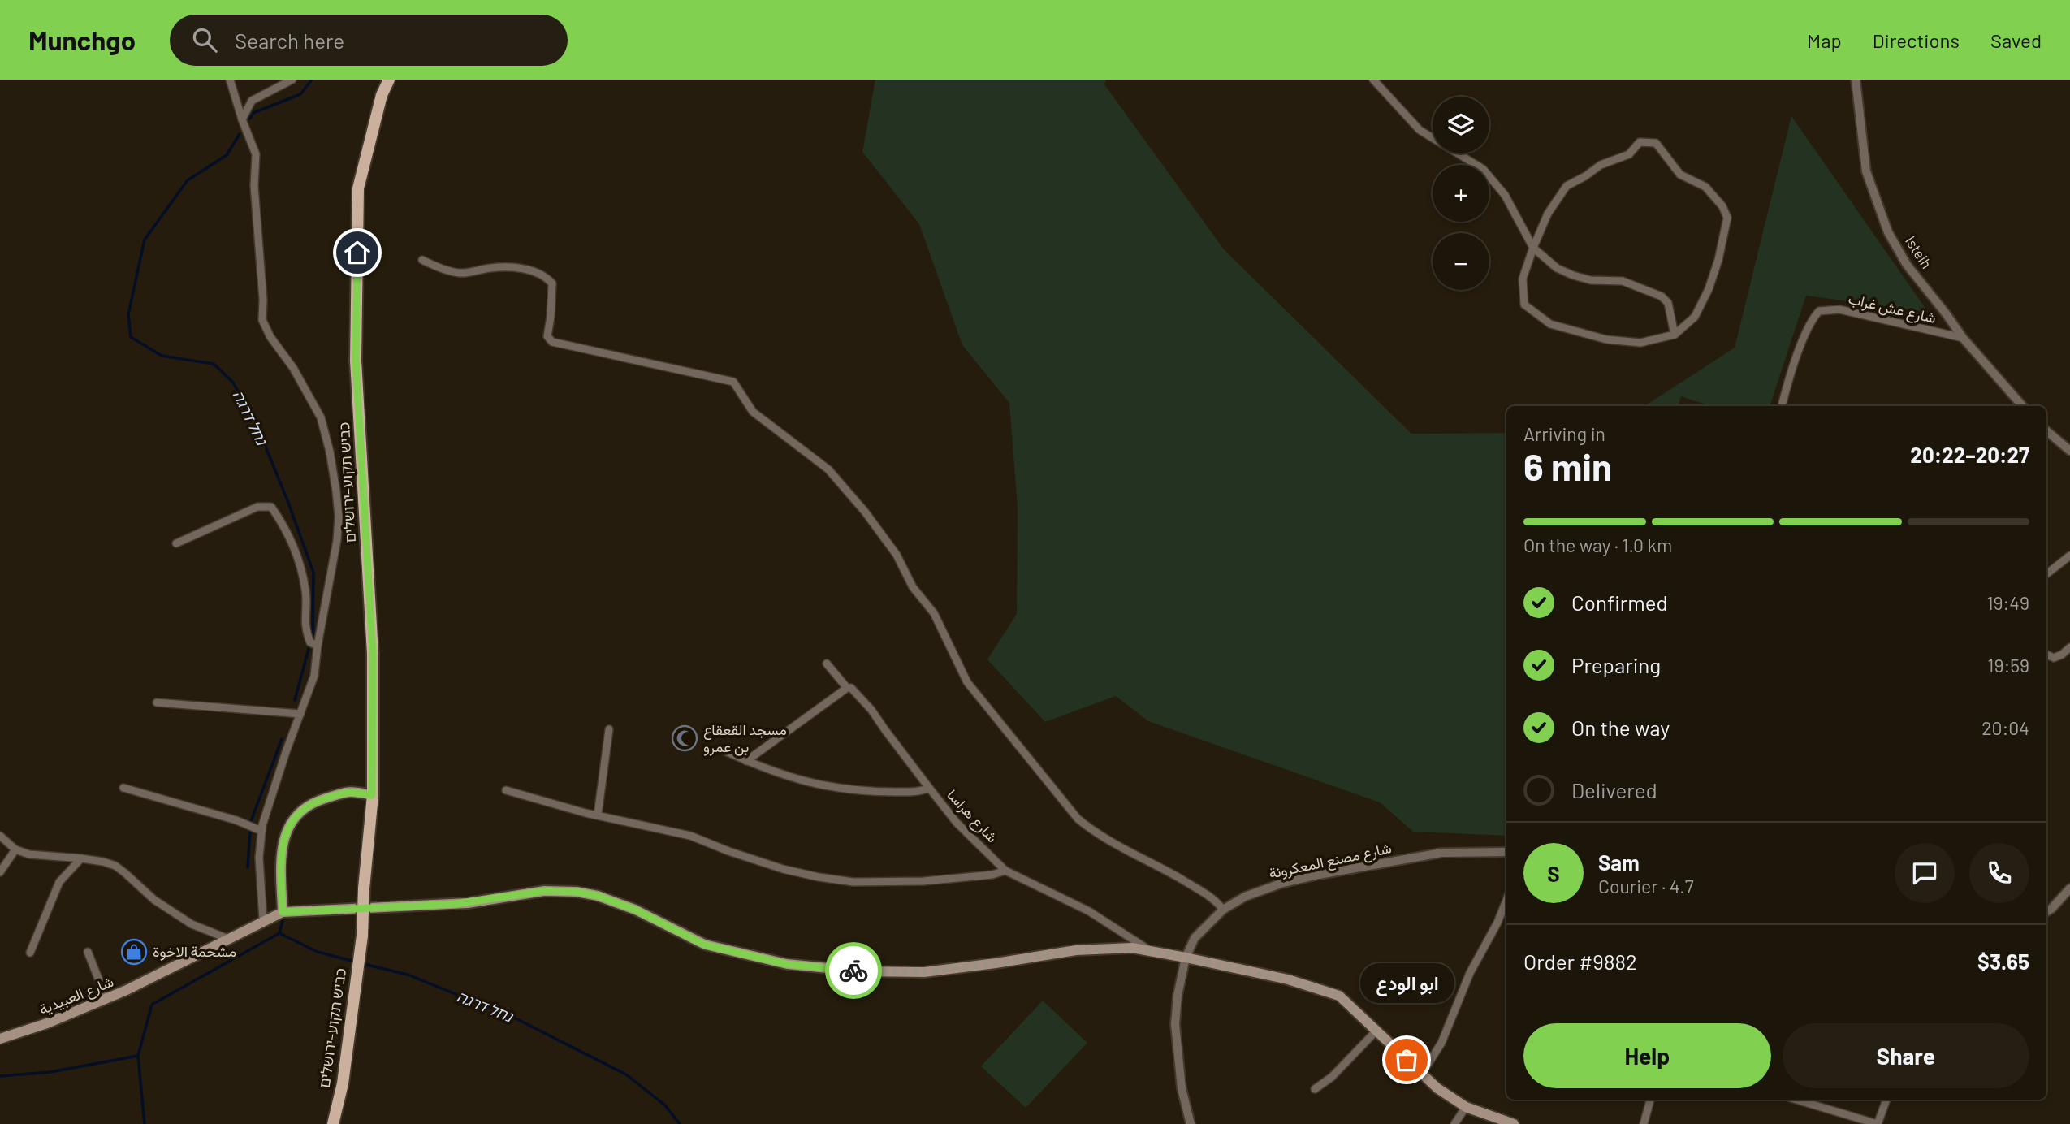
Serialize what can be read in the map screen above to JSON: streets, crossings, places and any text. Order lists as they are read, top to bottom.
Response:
{
  "streets": {
    "main road": ["כביש תקוע–ירושלים", "شارع العبيدية"],
    "street": [
      "Isteih",
      "شارع عش غراب",
      "شارع هراسا",
      "شارع مصنع المعكرونة"
    ]
  },
  "crossings": [
    ["Isteih", "شارع عش غراب"],
    ["شارع هراسا", "شارع العبيدية"],
    ["شارع مصنع المعكرونة", "شارع العبيدية"]
  ],
  "water": ["נחל דרגה"],
  "places": {
    "mosque": ["مسجد القعقاع بن عمرو"],
    "shop": ["مشحمة الاخوة"],
    "other": ["ابو الودع"]
  },
  "page": {
    "header": "Munchgo",
    "search": "Search here",
    "nav": ["Map", "Directions", "Saved"],
    "map_buttons": ["+", "−"],
    "heading": ["6 min", "Arriving in", "20:22–20:27"],
    "panel": [
      "Sam",
      "Courier · 4.7",
      "Order #9882",
      "$3.65"
    ],
    "bar": "On the way · 1.0 km",
    "list": [
      ["Confirmed", "19:49"],
      ["Preparing", "19:59"],
      ["On the way", "20:04"],
      "Delivered"
    ],
    "round": "S",
    "bubble": "ابو الودع",
    "buttons": ["Help", "Share"]
  }
}
